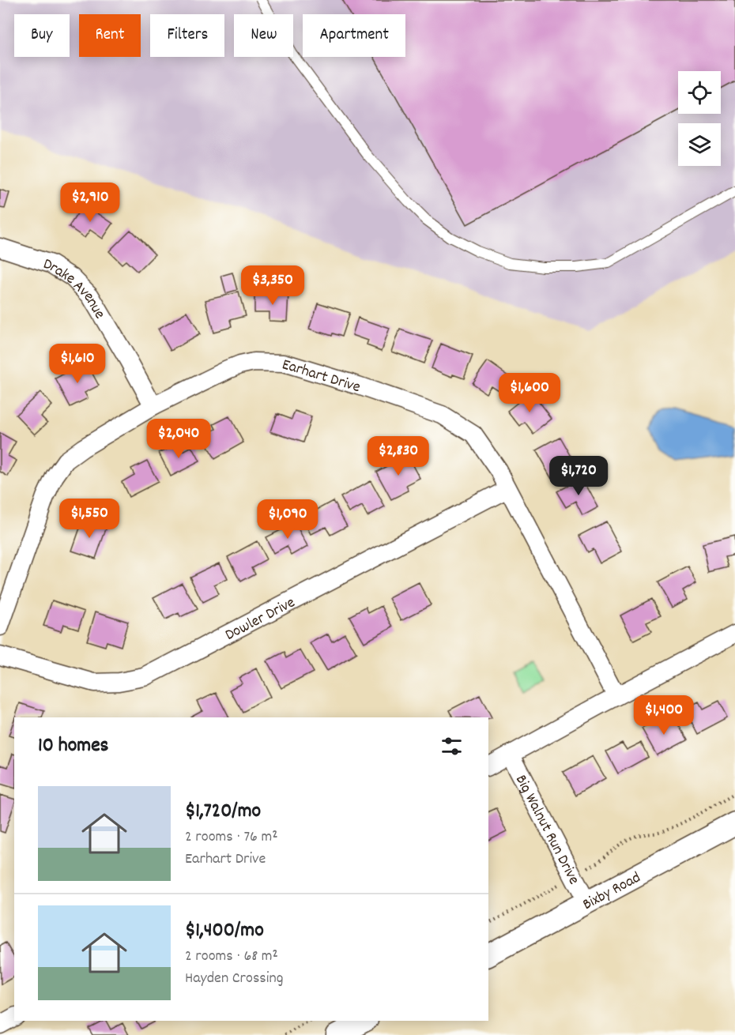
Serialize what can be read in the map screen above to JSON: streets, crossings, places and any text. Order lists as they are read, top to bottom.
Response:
{
  "streets": {
    "street": [
      "Drake Avenue",
      "Earhart Drive",
      "Dowler Drive",
      "Big Walnut Run Drive",
      "Bixby Road"
    ]
  },
  "crossings": [
    ["Drake Avenue", "Earhart Drive"],
    ["Earhart Drive", "Dowler Drive"],
    ["Big Walnut Run Drive", "Bixby Road"]
  ],
  "page": {
    "chip": [
      "Buy",
      "Rent",
      "Filters",
      "New",
      "Apartment"
    ],
    "price": [
      "$2,910",
      "$3,350",
      "$1,610",
      "$1,600",
      "$2,040",
      "$2,830",
      "$1,720",
      "$1,550",
      "$1,090",
      "$1,400"
    ],
    "heading": "10 homes",
    "list": [
      {
        "name": "$1,720/mo",
        "note": "2 rooms · 76 m² · Earhart Drive"
      },
      {
        "name": "$1,400/mo",
        "note": "2 rooms · 68 m² · Hayden Crossing"
      }
    ]
  }
}
